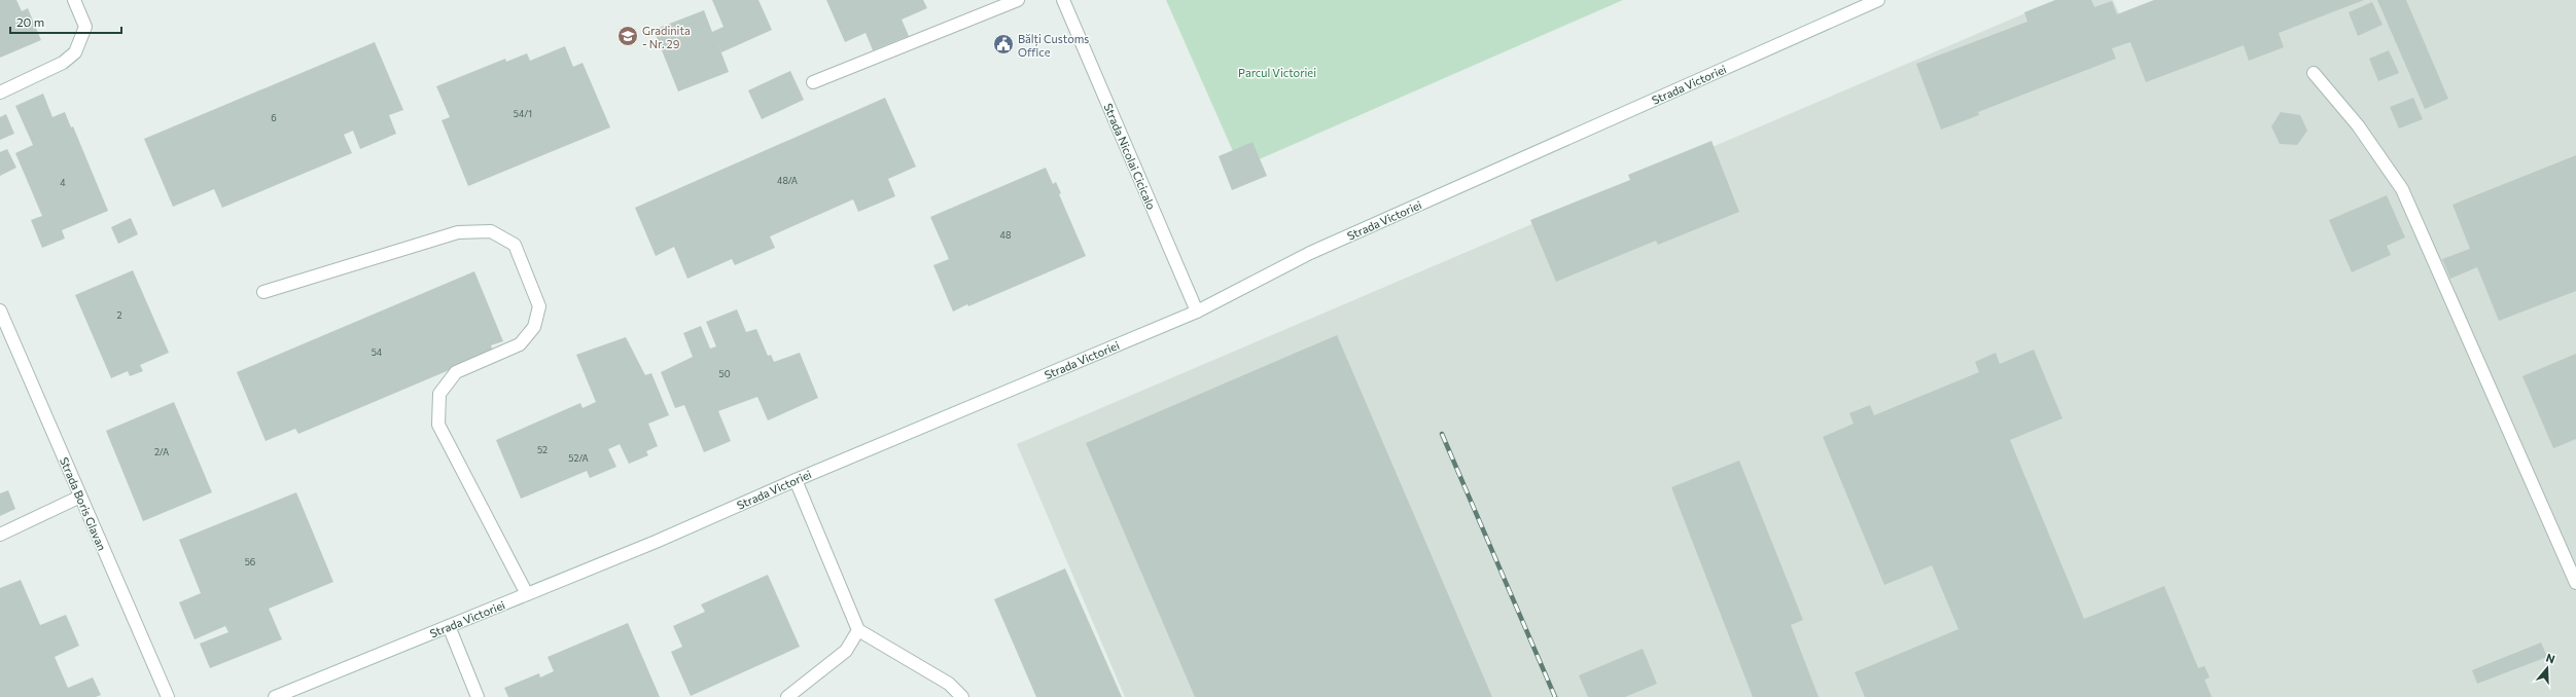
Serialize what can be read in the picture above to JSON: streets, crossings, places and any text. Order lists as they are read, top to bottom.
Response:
{
  "streets": {
    "street": ["Strada Victoriei", "Strada Nicolai Cicicalo", "Strada Boris Glavan"]
  },
  "crossings": [
    ["Strada Victoriei", "Strada Nicolai Cicicalo"]
  ],
  "parks": ["Parcul Victoriei"],
  "places": {
    "school or university": ["Gradinita - Nr. 29"],
    "public building": ["Bălți Customs Office"]
  },
  "house_numbers": [
    "54/1",
    "6",
    "48/A",
    "4",
    "48",
    "2",
    "54",
    "50",
    "52",
    "2/A",
    "52/A",
    "56"
  ],
  "scale_bar": "20 m",
  "north": "top"
}
